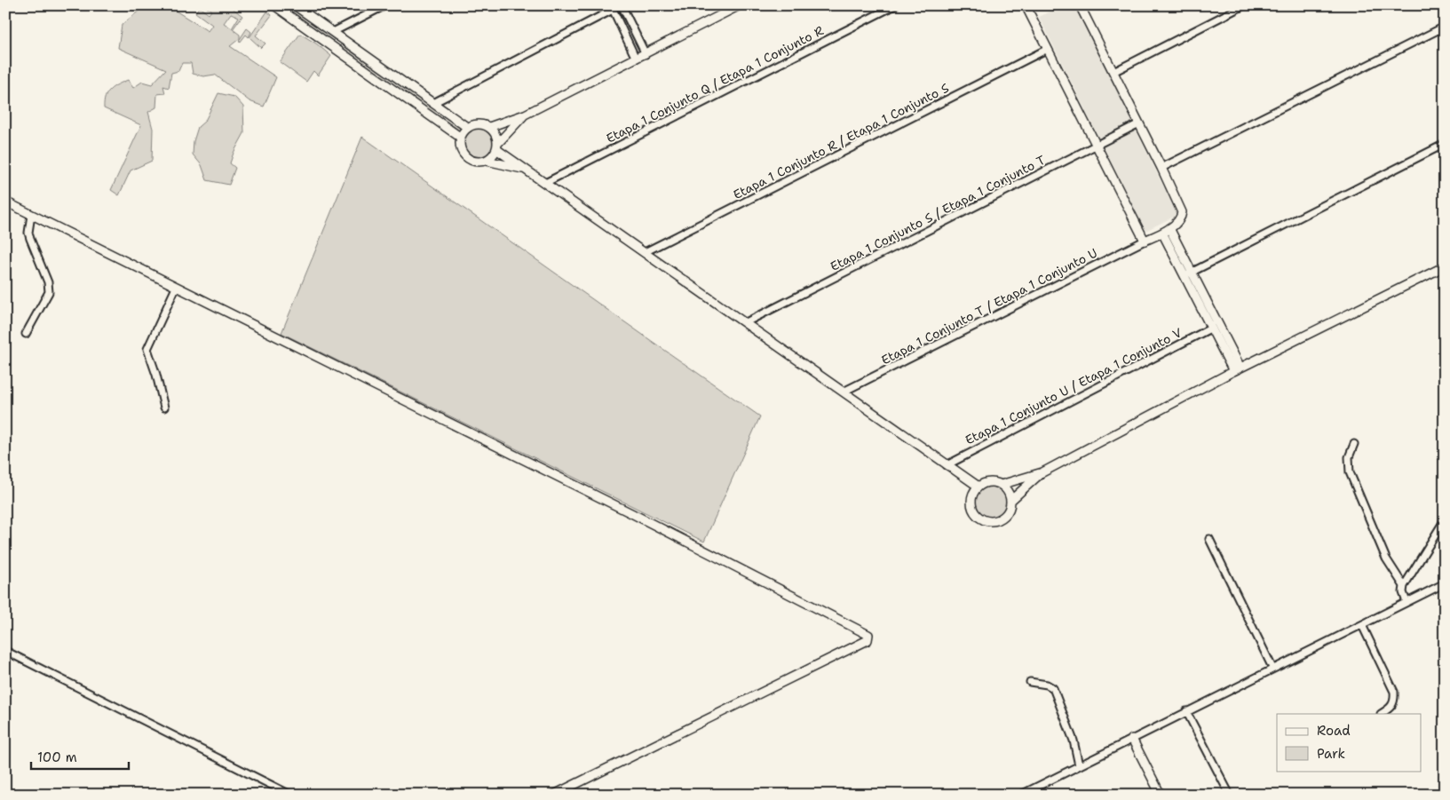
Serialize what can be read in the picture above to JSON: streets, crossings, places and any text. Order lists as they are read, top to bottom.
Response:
{
  "streets": {
    "street": [
      "Etapa 1 Conjunto Q / Etapa 1 Conjunto R",
      "Etapa 1 Conjunto R / Etapa 1 Conjunto S",
      "Etapa 1 Conjunto S / Etapa 1 Conjunto T",
      "Etapa 1 Conjunto T / Etapa 1 Conjunto U",
      "Etapa 1 Conjunto U / Etapa 1 Conjunto V"
    ]
  },
  "legend": ["Road", "Park"],
  "scale_bar": "100 m"
}
